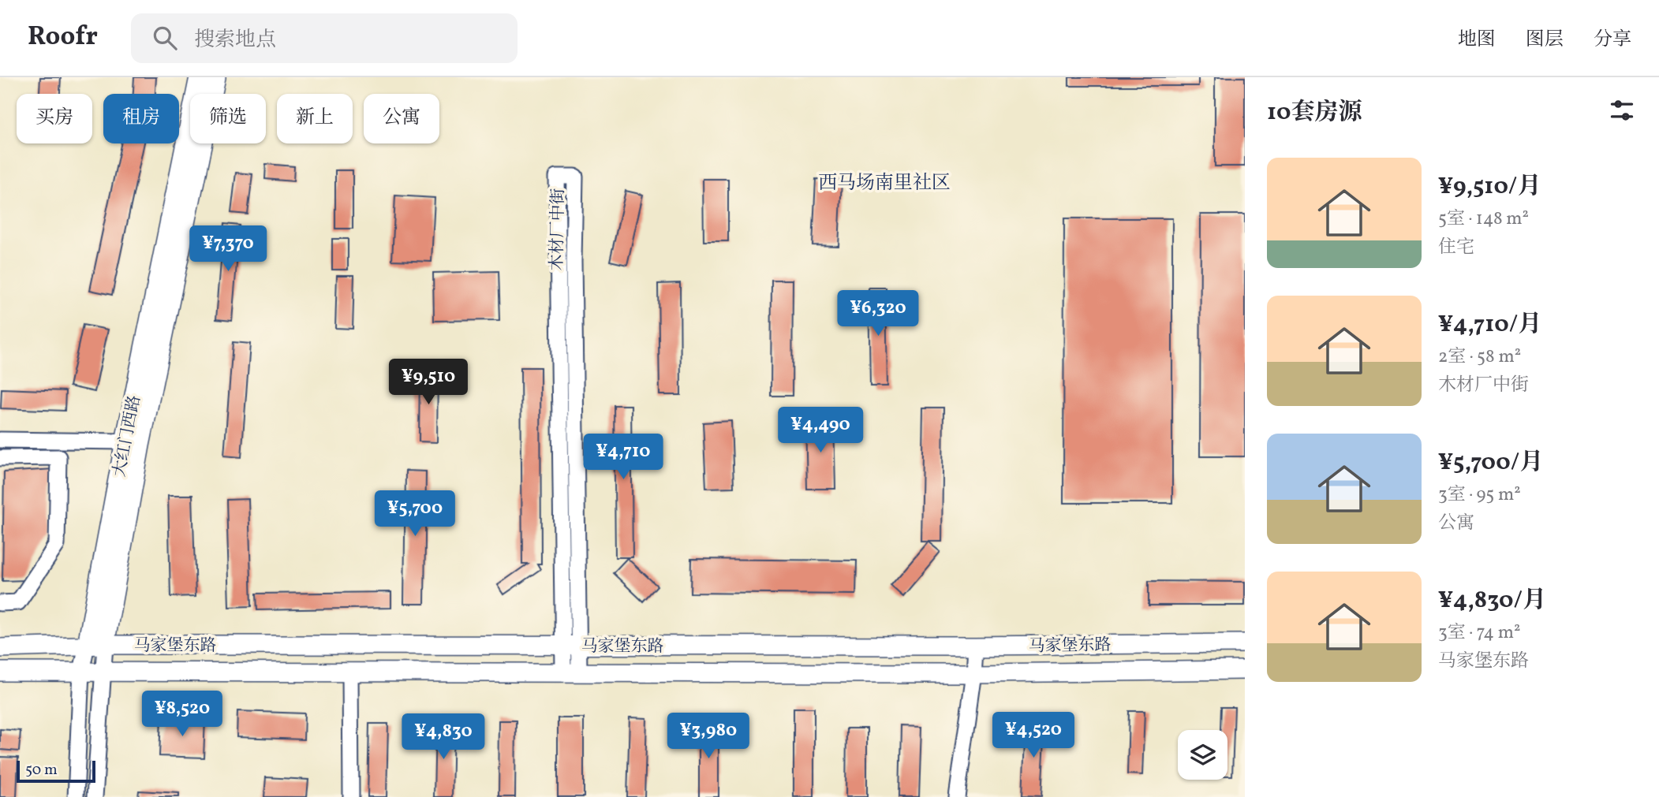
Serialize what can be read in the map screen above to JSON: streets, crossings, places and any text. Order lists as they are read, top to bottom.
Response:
{
  "streets": {
    "main road": ["大红门西路", "马家堡东路"],
    "street": ["木材厂中街"]
  },
  "crossings": [
    ["木材厂中街", "马家堡东路"],
    ["大红门西路", "马家堡东路"]
  ],
  "districts": ["西马场南里社区"],
  "scale_bar": "50 m",
  "page": {
    "header": "Roofr",
    "search": "搜索地点",
    "nav": ["地图", "图层", "分享"],
    "heading": "10套房源",
    "chip": [
      "买房",
      "租房",
      "筛选",
      "新上",
      "公寓"
    ],
    "list": [
      {
        "name": "¥9,510/月",
        "note": "5室 · 148 m² · 住宅"
      },
      {
        "name": "¥4,710/月",
        "note": "2室 · 58 m² · 木材厂中街"
      },
      {
        "name": "¥5,700/月",
        "note": "3室 · 95 m² · 公寓"
      },
      {
        "name": "¥4,830/月",
        "note": "3室 · 74 m² · 马家堡东路"
      }
    ],
    "price": [
      "¥7,370",
      "¥6,320",
      "¥9,510",
      "¥4,490",
      "¥4,710",
      "¥5,700",
      "¥8,520",
      "¥4,520",
      "¥3,980",
      "¥4,830"
    ],
    "scale": "50 m"
  }
}
